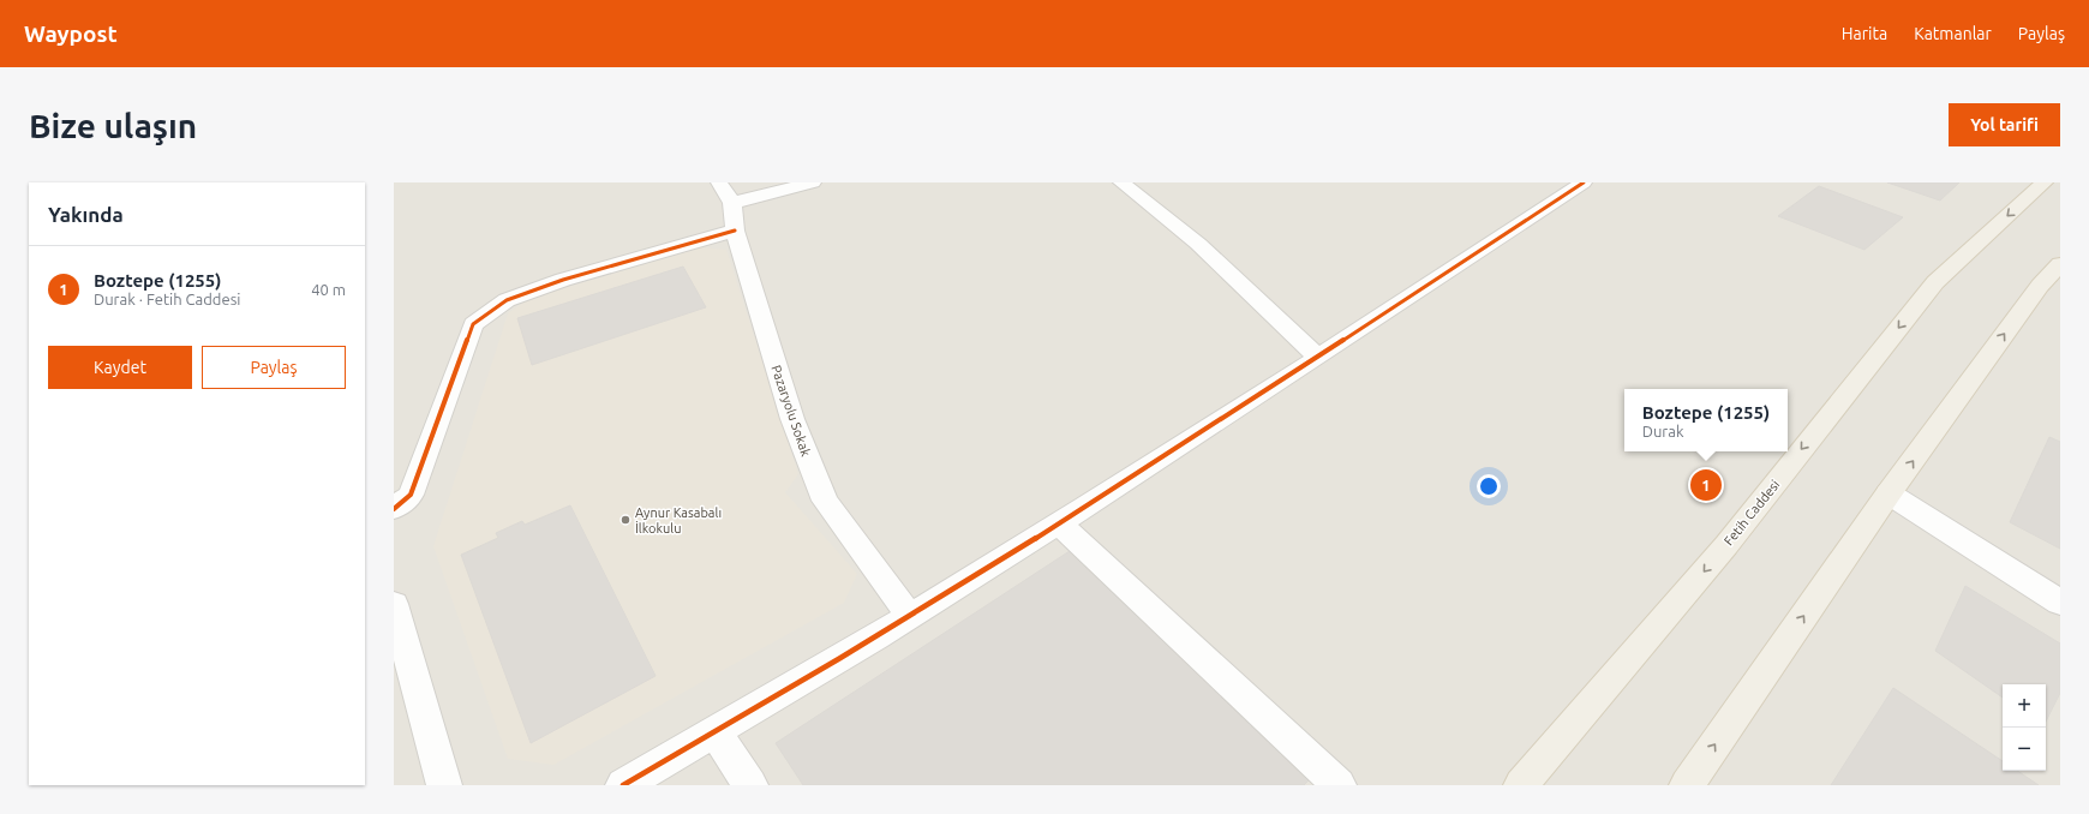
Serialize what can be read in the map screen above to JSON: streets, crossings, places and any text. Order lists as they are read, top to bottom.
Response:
{
  "streets": {
    "main road": ["Fetih Caddesi"],
    "street": ["Pazaryolu Sokak"]
  },
  "places": ["Aynur Kasabalı İlkokulu"],
  "page": {
    "header": "Waypost",
    "nav": ["Harita", "Katmanlar", "Paylaş"],
    "buttons": [
      "Yol tarifi",
      ["Kaydet", "Paylaş"]
    ],
    "title": "Bize ulaşın",
    "heading": "Yakında",
    "list": [
      {
        "mark": "1",
        "name": "Boztepe (1255)",
        "note": "Durak · Fetih Caddesi",
        "value": "40 m"
      }
    ],
    "popup": ["Boztepe (1255)", "Durak"],
    "pins": "1",
    "map_buttons": ["+", "−"]
  }
}
